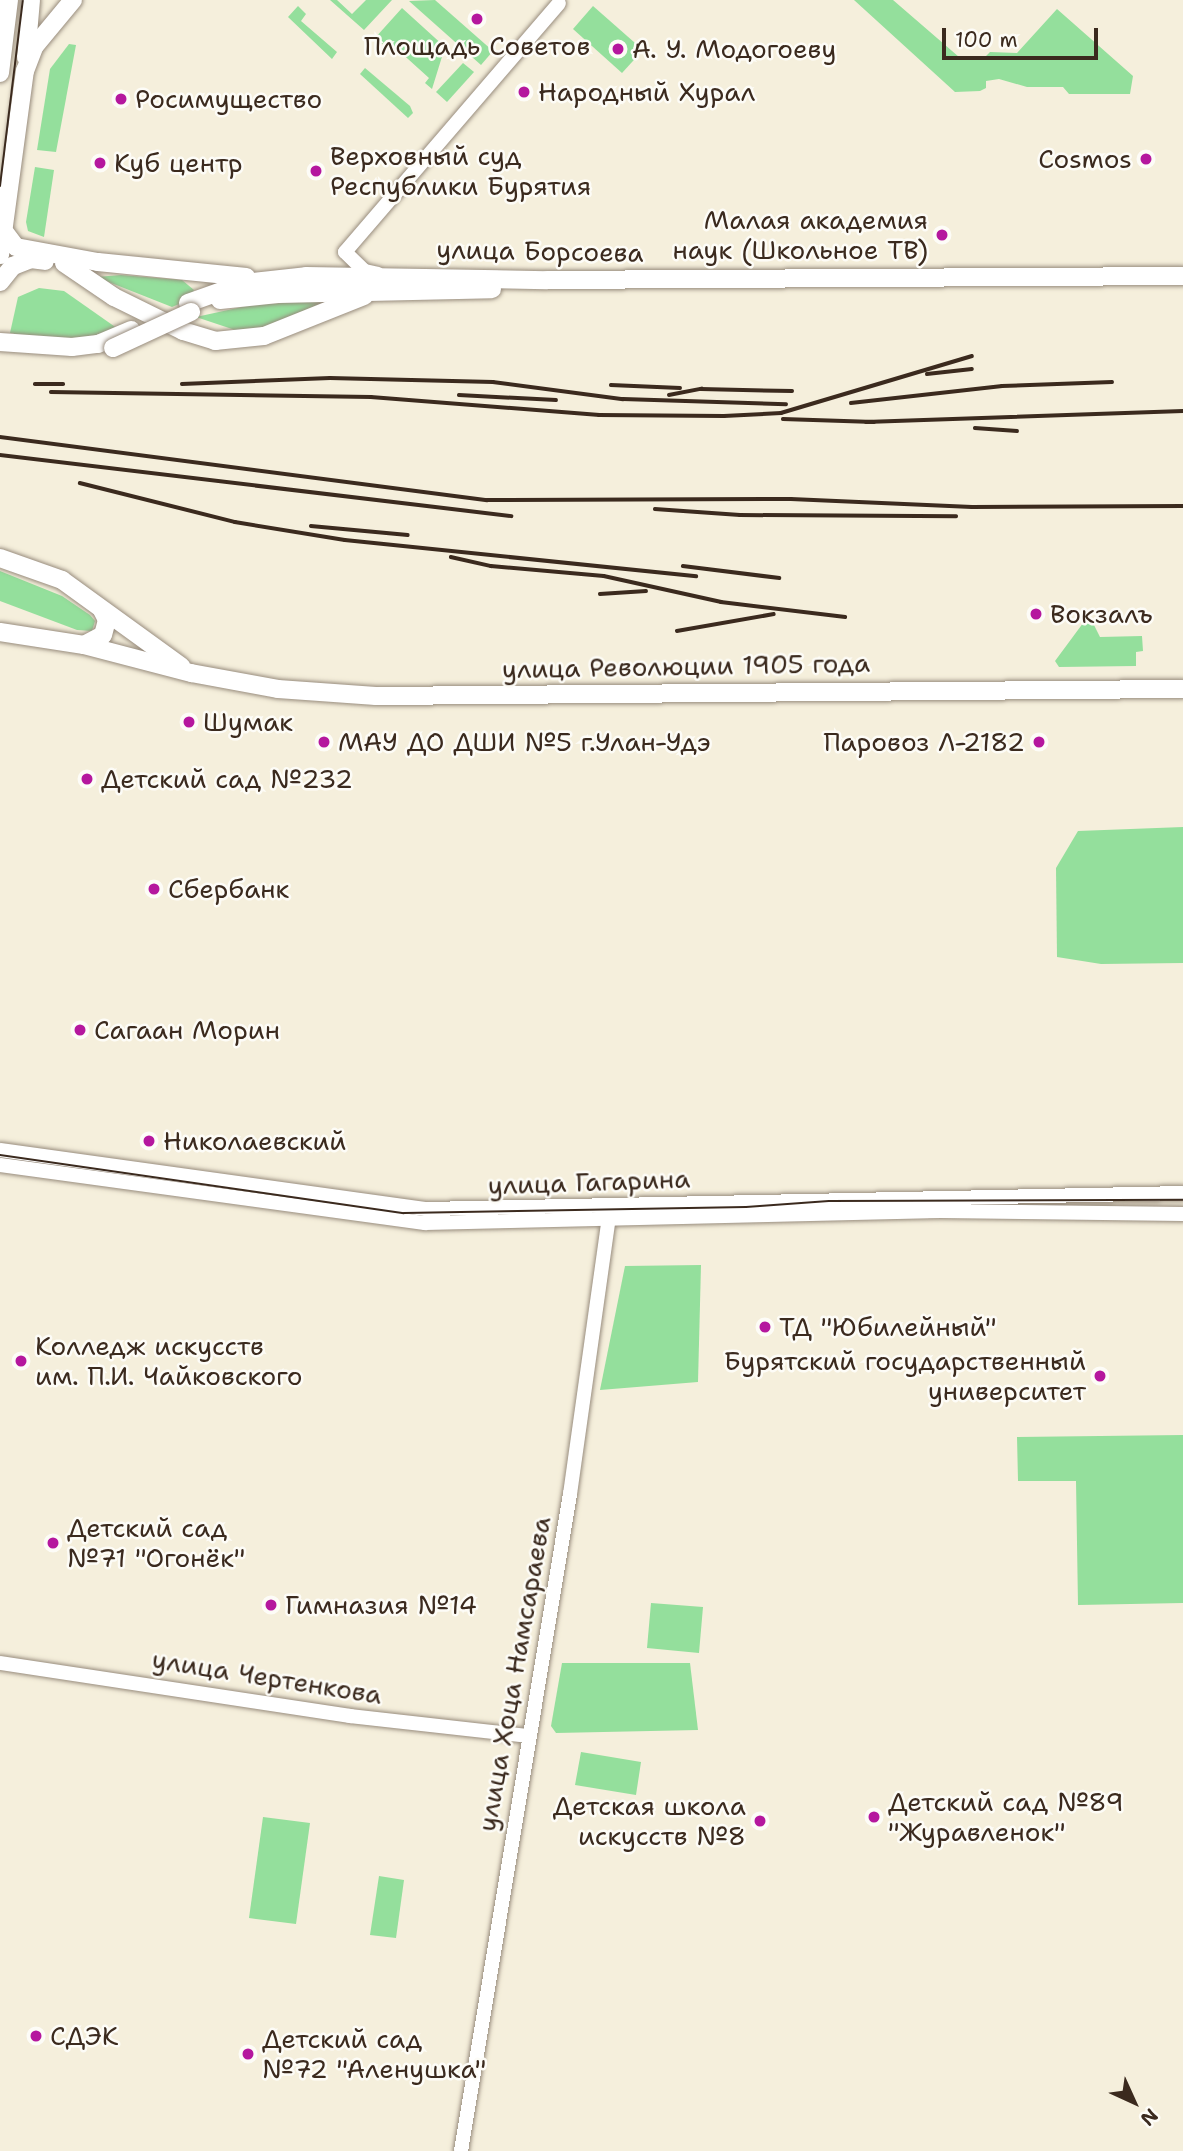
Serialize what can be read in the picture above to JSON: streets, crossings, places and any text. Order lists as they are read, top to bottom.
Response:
{
  "streets": {
    "main road": ["улица Борсоева", "улица Революции 1905 года"],
    "street": ["улица Гагарина", "улица Хоца Намсараева", "улица Чертенкова"]
  },
  "crossings": [
    ["улица Гагарина", "улица Хоца Намсараева"],
    ["улица Хоца Намсараева", "улица Чертенкова"]
  ],
  "places": [
    "Площадь Советов",
    "А. У. Модогоеву",
    "Народный Хурал",
    "Росимущество",
    "Cosmos",
    "Куб центр",
    "Верховный суд Республики Бурятия",
    "Малая академия наук (Школьное ТВ)",
    "Вокзалъ",
    "Шумак",
    "МАУ ДО ДШИ №5 г.Улан-Удэ",
    "Паровоз Л-2182",
    "Детский сад №232",
    "Сбербанк",
    "Сагаан Морин",
    "Николаевский",
    "ТД \"Юбилейный\"",
    "Колледж искусств им. П.И. Чайковского",
    "Бурятский государственный университет",
    "Детский сад №71 \"Огонёк\"",
    "Гимназия №14",
    "Детский сад №89 \"Журавленок\"",
    "Детская школа искусств №8",
    "СДЭК",
    "Детский сад №72 \"Аленушка\""
  ],
  "scale_bar": "100 m",
  "north": "bottom right"
}
